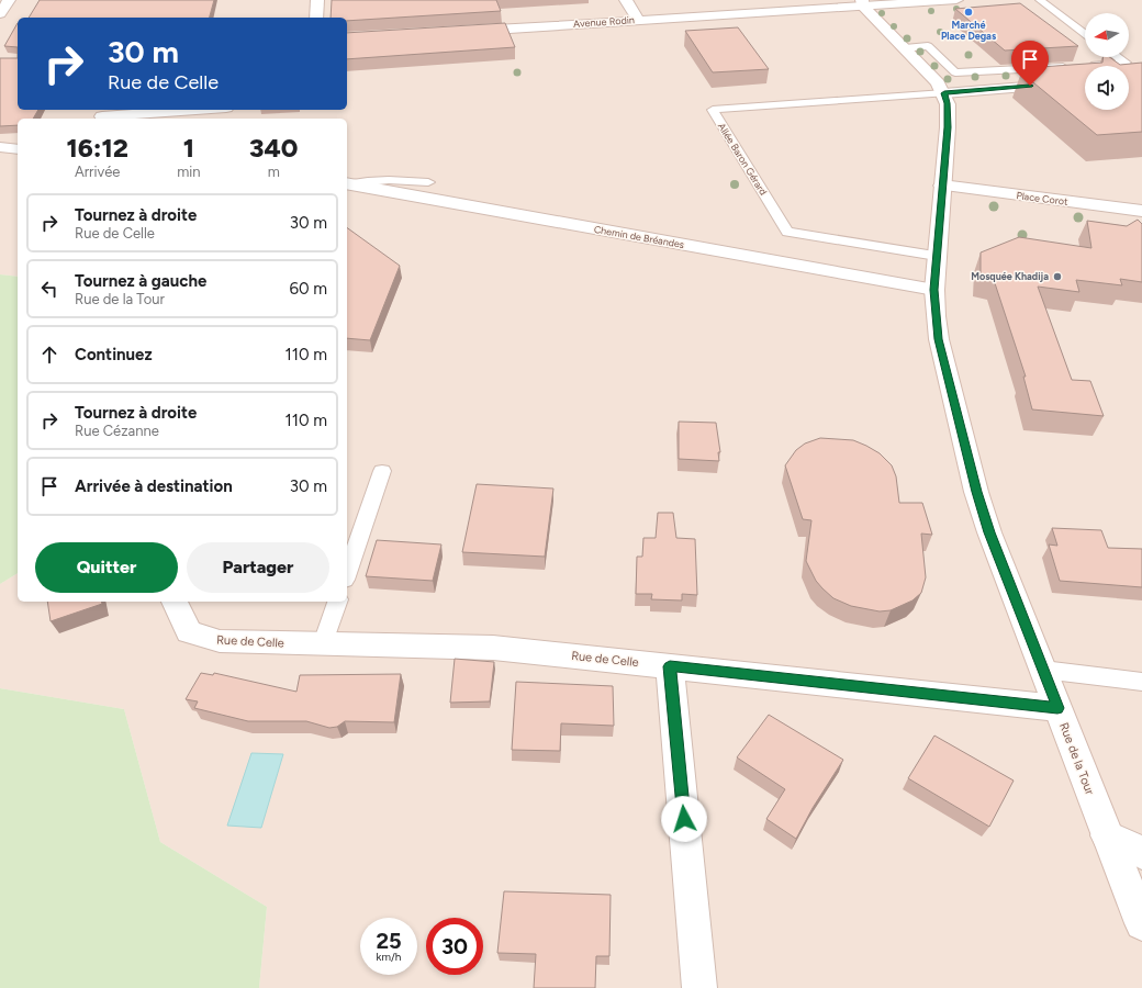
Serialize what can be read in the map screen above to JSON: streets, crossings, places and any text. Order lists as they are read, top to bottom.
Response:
{
  "streets": {
    "street": [
      "Avenue Rodin",
      "Place Corot",
      "Chemin de Bréandes",
      "Rue de Celle",
      "Rue de la Tour"
    ],
    "lane": ["Allée Baron Gérard"]
  },
  "crossings": [
    ["Allée Baron Gérard", "Rue de la Tour"],
    ["Place Corot", "Rue de la Tour"],
    ["Chemin de Bréandes", "Rue de la Tour"],
    ["Rue de Celle", "Rue de la Tour"]
  ],
  "places": ["Marché Place Degas", "Mosquée Khadija"],
  "north": "left",
  "page": {
    "turn": ["30 m", "Rue de Celle"],
    "eta": [
      "16:12",
      "Arrivée",
      "1",
      "min",
      "340",
      "m"
    ],
    "list": [
      {
        "name": "Tournez à droite",
        "note": "Rue de Celle",
        "value": "30 m"
      },
      {
        "name": "Tournez à gauche",
        "note": "Rue de la Tour",
        "value": "60 m"
      },
      {
        "name": "Continuez",
        "value": "110 m"
      },
      {
        "name": "Tournez à droite",
        "note": "Rue Cézanne",
        "value": "110 m"
      },
      {
        "name": "Arrivée à destination",
        "value": "30 m"
      }
    ],
    "buttons": ["Quitter", "Partager"],
    "speed": "25 km/h",
    "limit": "30"
  }
}
